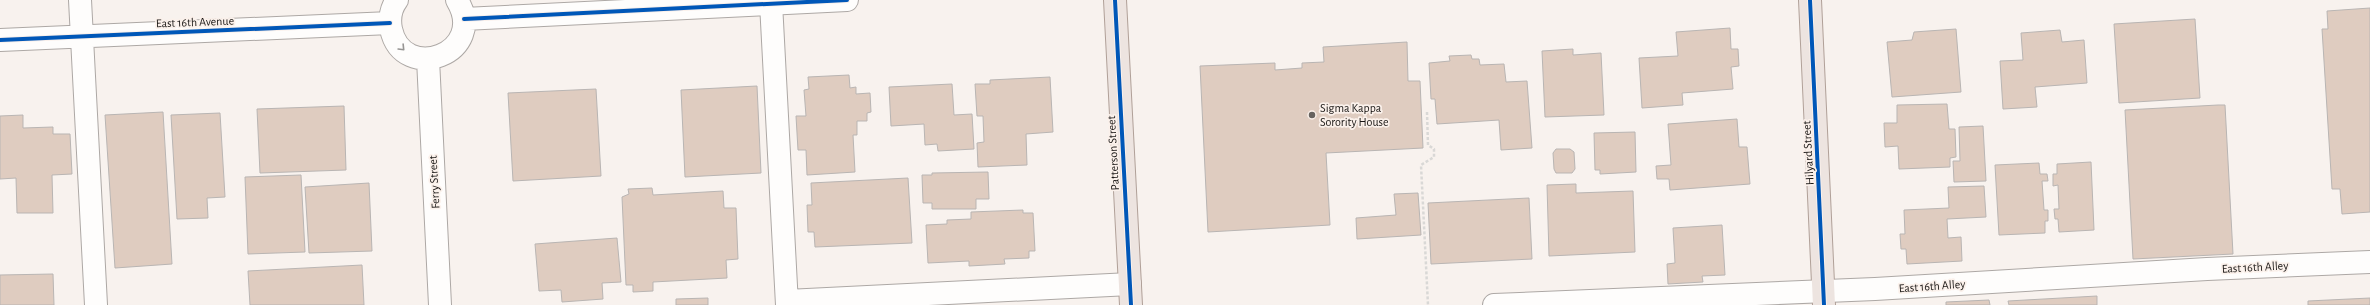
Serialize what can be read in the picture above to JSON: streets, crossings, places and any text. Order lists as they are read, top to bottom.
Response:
{
  "streets": {
    "main road": ["Patterson Street", "Hilyard Street"],
    "street": ["East 16th Avenue", "Ferry Street", "East 16th Alley"]
  },
  "crossings": [
    ["Hilyard Street", "East 16th Alley"]
  ],
  "places": ["Sigma Kappa Sorority House"]
}
